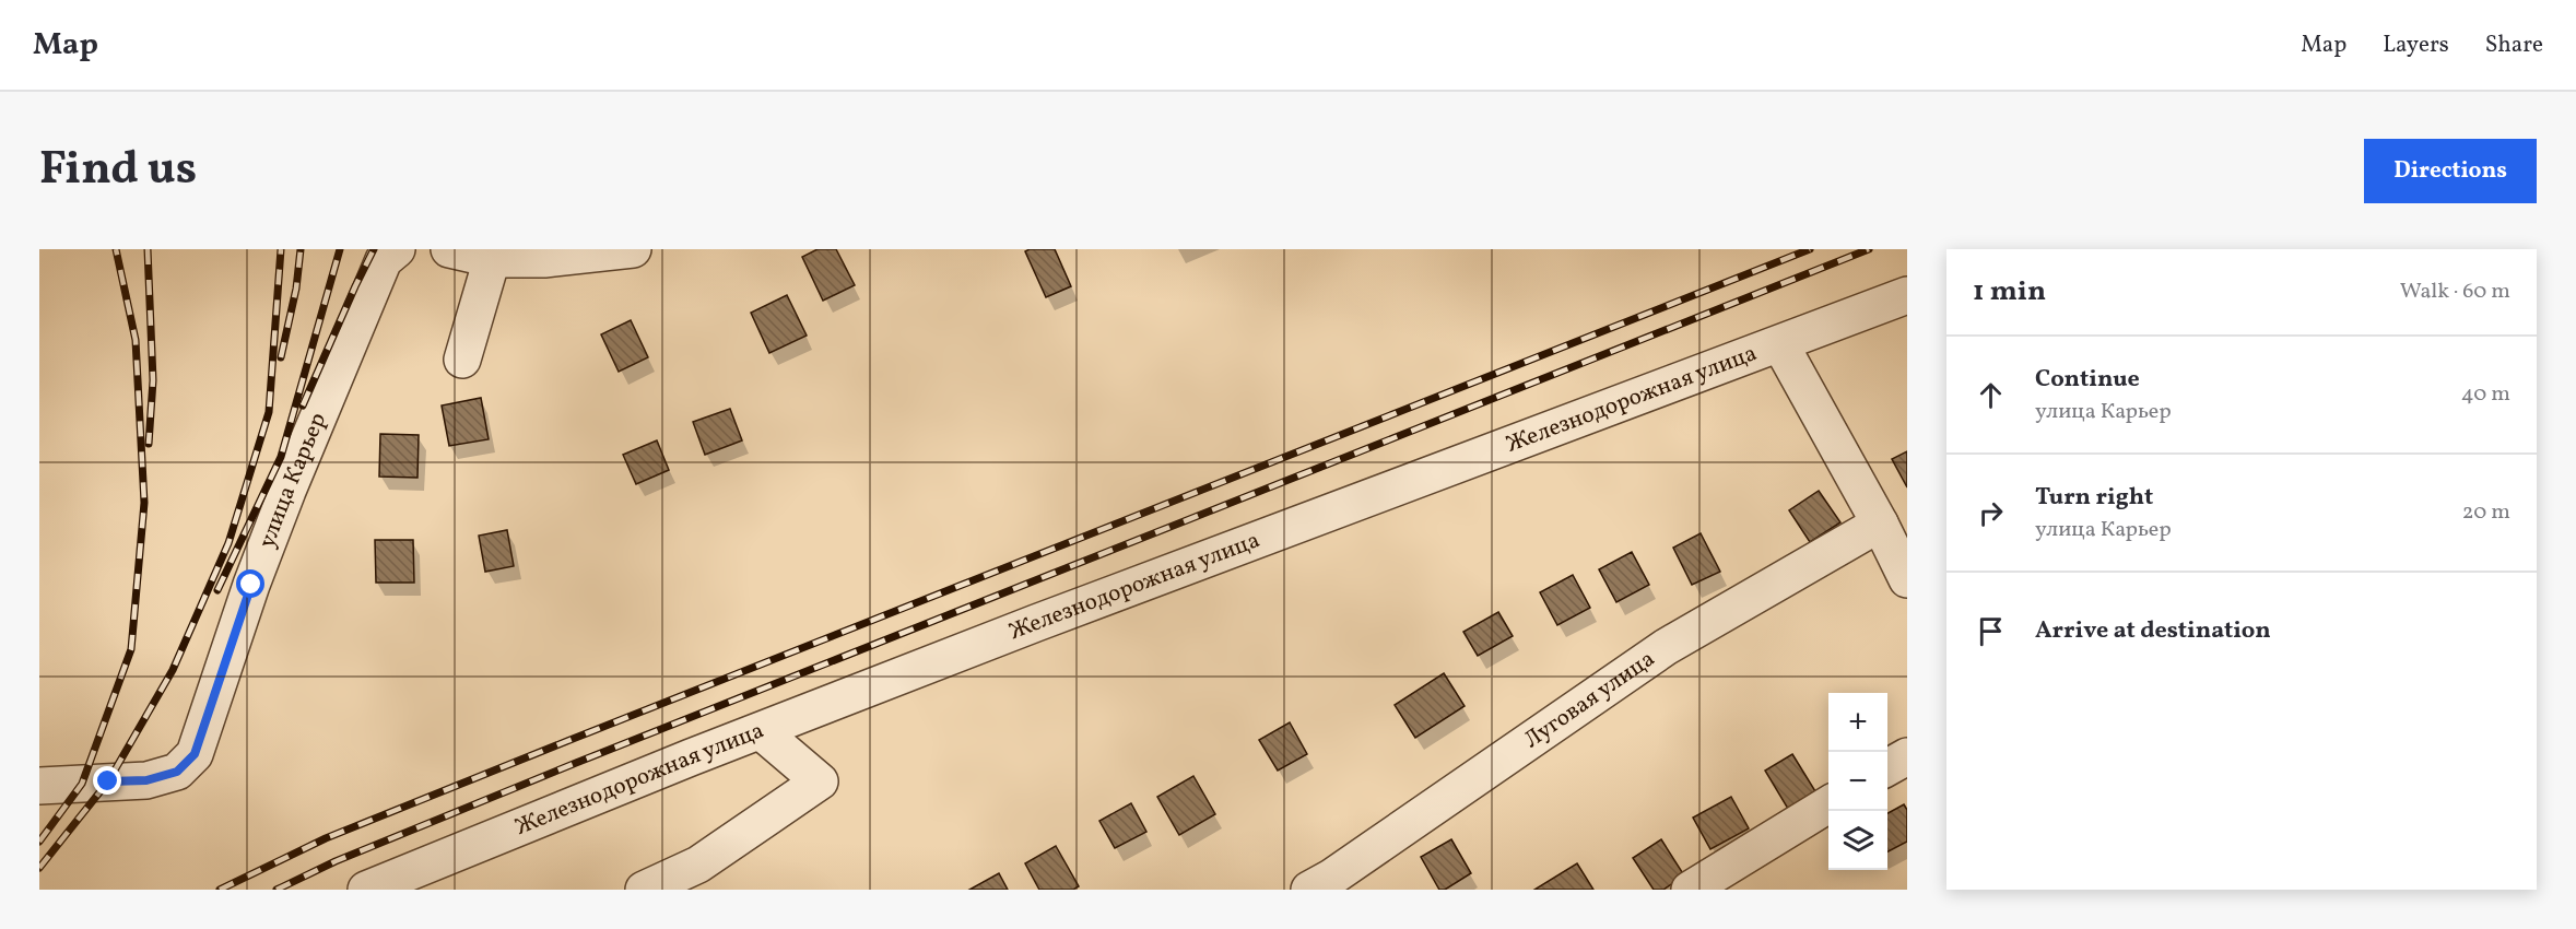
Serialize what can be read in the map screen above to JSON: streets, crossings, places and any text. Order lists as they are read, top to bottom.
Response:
{
  "streets": {
    "street": ["Железнодорожная улица", "улица Карьер", "Луговая улица"]
  },
  "page": {
    "header": "Map",
    "nav": ["Map", "Layers", "Share"],
    "title": "Find us",
    "buttons": "Directions",
    "heading": ["1 min", "Walk · 60 m"],
    "list": [
      ["Continue", "улица Карьер", "40 m"],
      ["Turn right", "улица Карьер", "20 m"],
      "Arrive at destination"
    ],
    "map_buttons": ["+", "−"]
  }
}
